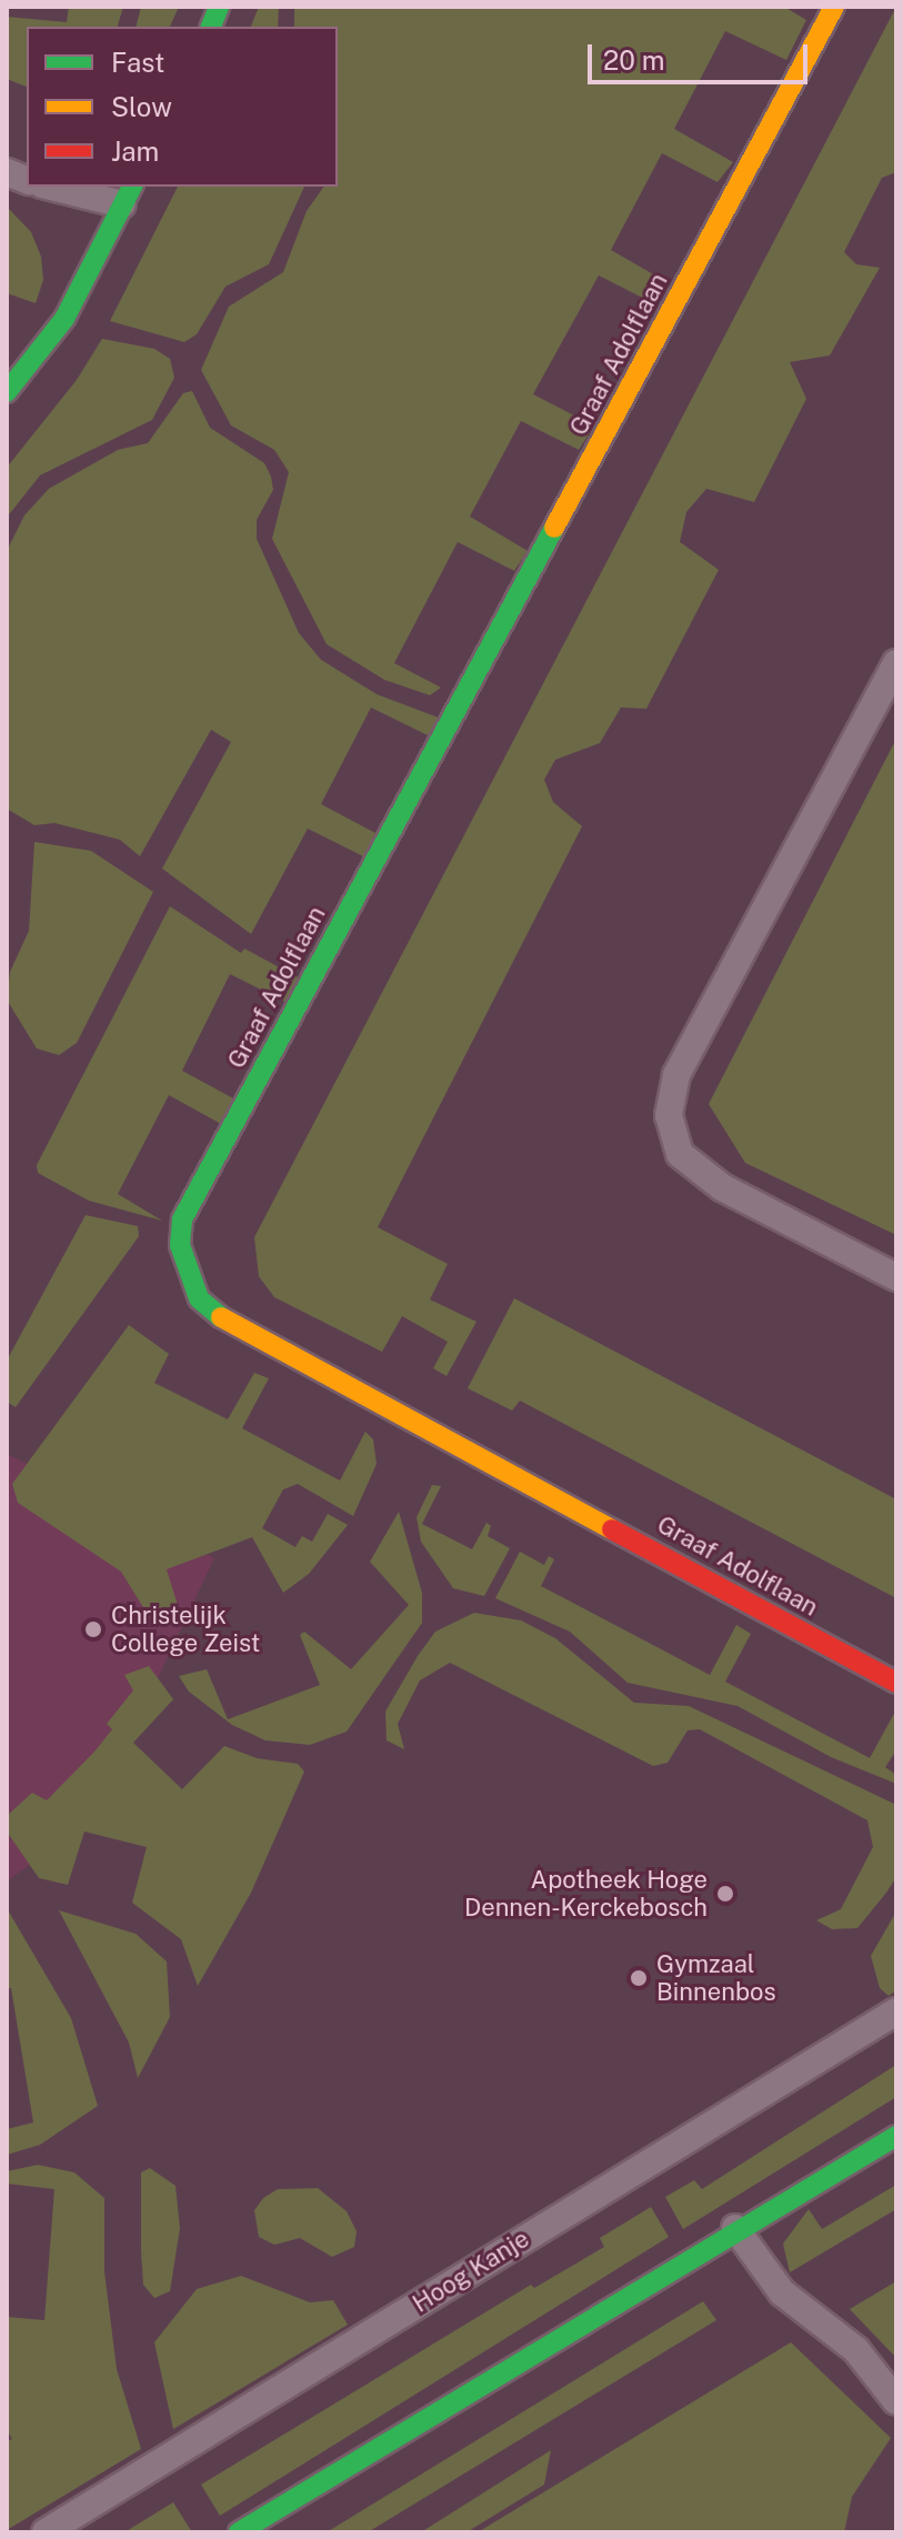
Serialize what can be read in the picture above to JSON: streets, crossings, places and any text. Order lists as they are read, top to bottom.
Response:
{
  "streets": {
    "street": ["Graaf Adolflaan", "Hoog Kanje"]
  },
  "places": ["Christelijk College Zeist", "Apotheek Hoge Dennen-Kerckebosch", "Gymzaal Binnenbos"],
  "legend": ["Fast", "Slow", "Jam"],
  "scale_bar": "20 m"
}
